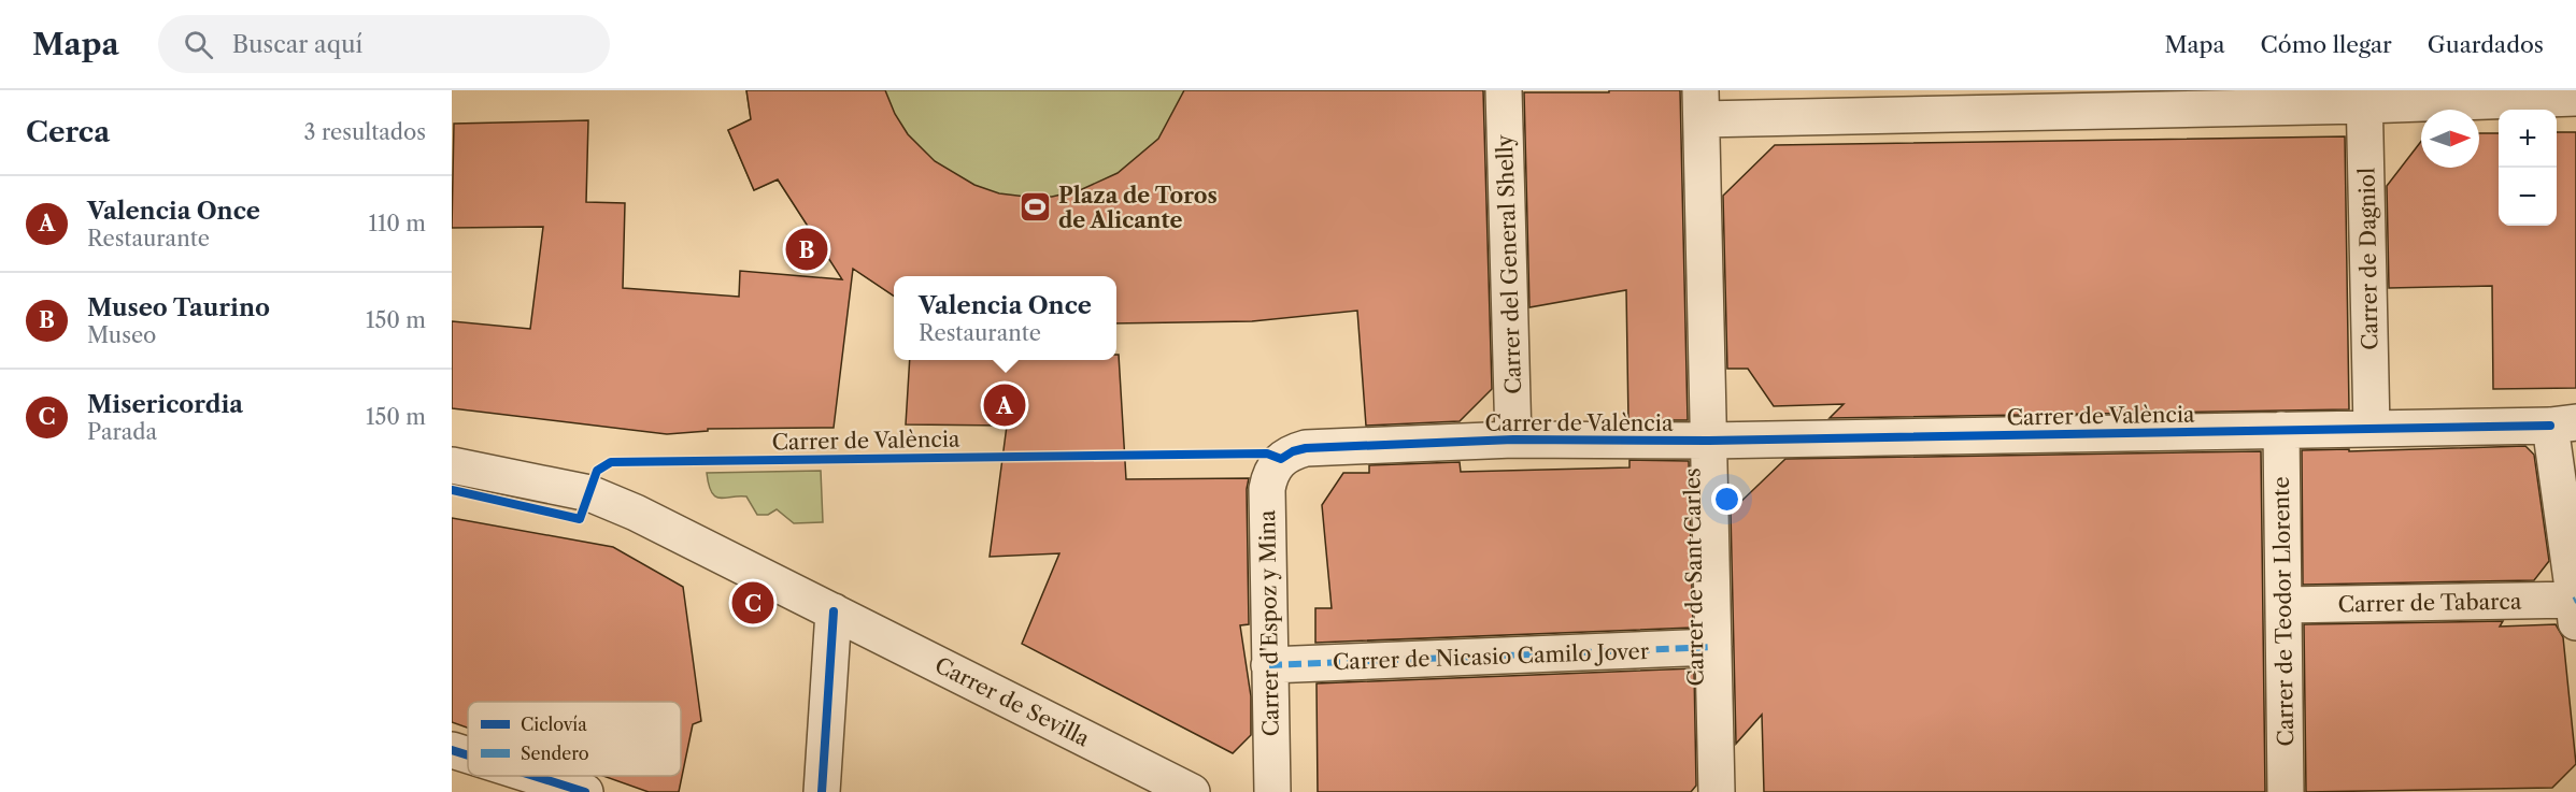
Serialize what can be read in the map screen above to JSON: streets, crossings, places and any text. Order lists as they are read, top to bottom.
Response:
{
  "streets": {
    "street": [
      "Carrer de Dagniol",
      "Carrer del General Shelly",
      "Carrer de València",
      "Carrer de Sant Carles",
      "Carrer de Tabarca",
      "Carrer de Teodor Llorente",
      "Carrer d'Espoz y Mina",
      "Carrer de Nicasio Camilo Jover",
      "Carrer de Sevilla"
    ]
  },
  "crossings": [
    ["Carrer de Dagniol", "Carrer de València"],
    ["Carrer del General Shelly", "Carrer de València"],
    ["Carrer de València", "Carrer de Sant Carles"],
    ["Carrer de València", "Carrer de Teodor Llorente"],
    ["Carrer de València", "Carrer d'Espoz y Mina"],
    ["Carrer de Sant Carles", "Carrer de Nicasio Camilo Jover"],
    ["Carrer de Tabarca", "Carrer de Teodor Llorente"],
    ["Carrer d'Espoz y Mina", "Carrer de Nicasio Camilo Jover"]
  ],
  "places": {
    "sports": ["Plaza de Toros de Alicante"]
  },
  "legend": ["Ciclovía", "Sendero"],
  "north": "right",
  "page": {
    "header": "Mapa",
    "search": "Buscar aquí",
    "nav": ["Mapa", "Cómo llegar", "Guardados"],
    "heading": ["Cerca", "3 resultados"],
    "map_buttons": ["+", "−"],
    "list": [
      {
        "mark": "A",
        "name": "Valencia Once",
        "note": "Restaurante",
        "value": "110 m"
      },
      {
        "mark": "B",
        "name": "Museo Taurino",
        "note": "Museo",
        "value": "150 m"
      },
      {
        "mark": "C",
        "name": "Misericordia",
        "note": "Parada",
        "value": "150 m"
      }
    ],
    "pins": ["B", "A", "C"],
    "popup": ["Valencia Once", "Restaurante"]
  }
}
